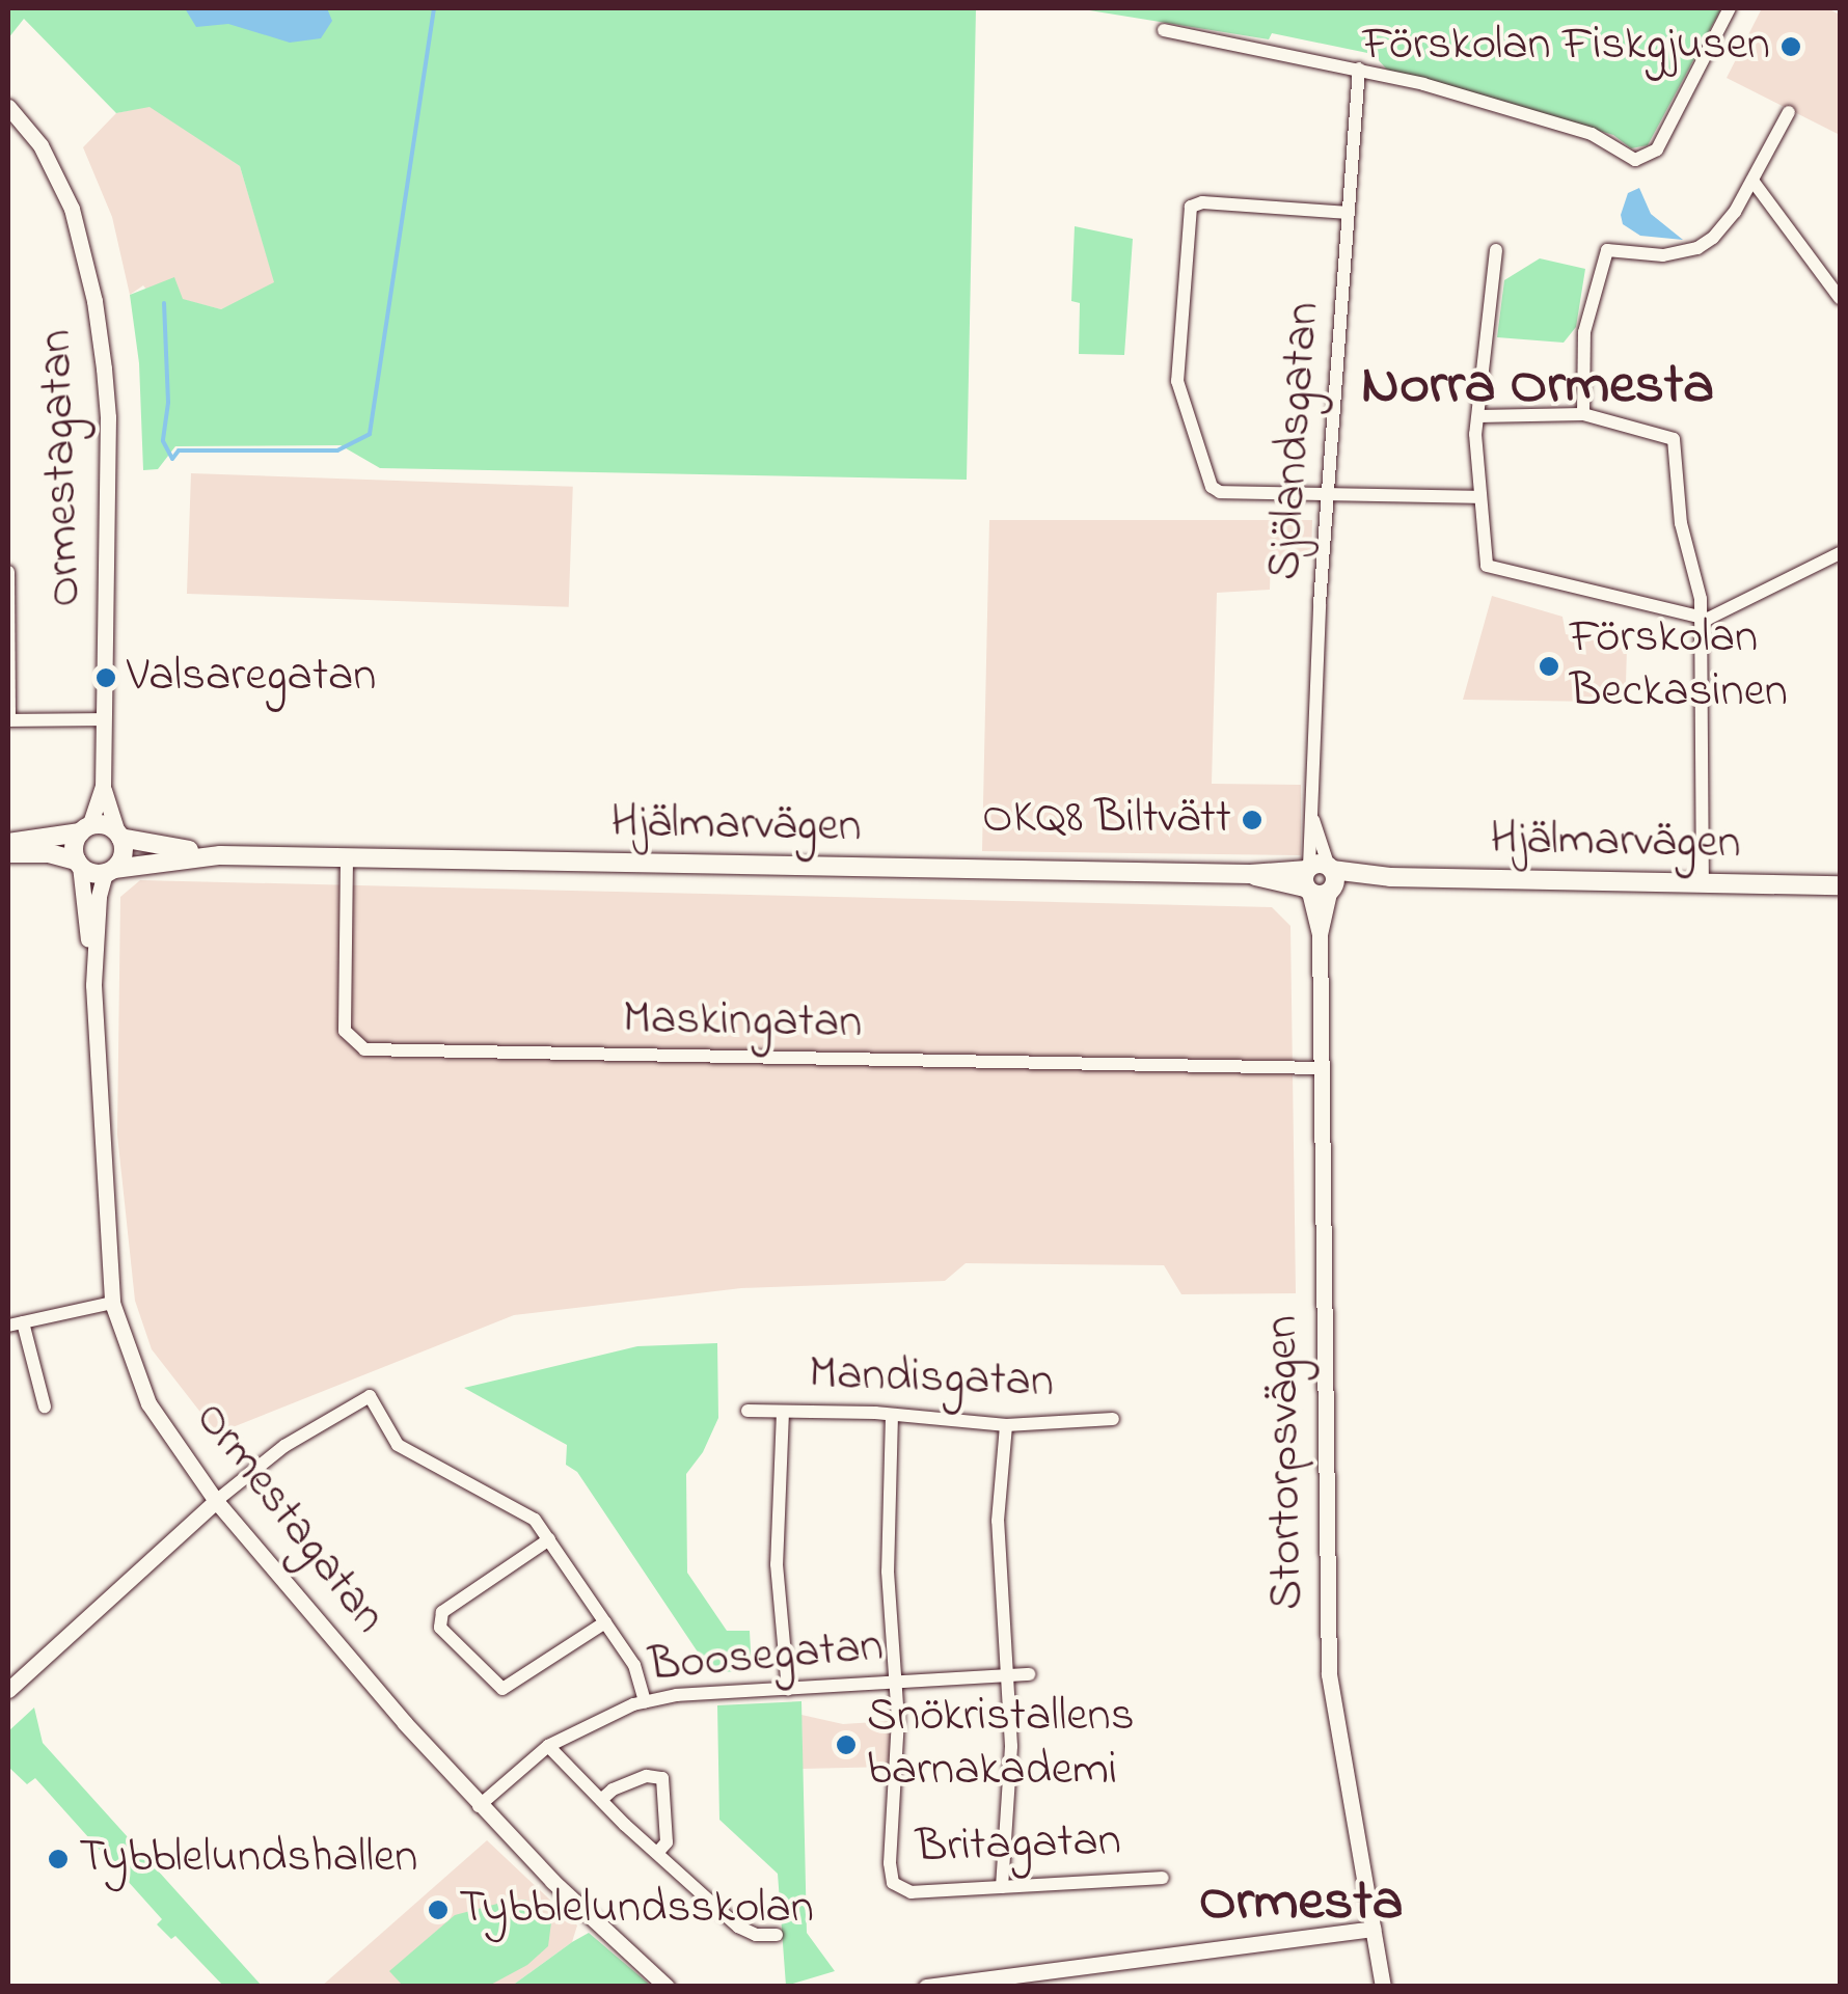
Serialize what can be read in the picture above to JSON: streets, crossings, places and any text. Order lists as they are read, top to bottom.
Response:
{
  "streets": {
    "main road": ["Hjälmarvägen"],
    "street": [
      "Sjölandsgatan",
      "Ormestagatan",
      "Maskingatan",
      "Mandisgatan",
      "Stortorpsvägen",
      "Boosegatan",
      "Britagatan"
    ]
  },
  "crossings": [
    ["Sjölandsgatan", "Hjälmarvägen"],
    ["Sjölandsgatan", "Stortorpsvägen"],
    ["Ormestagatan", "Hjälmarvägen"],
    ["Ormestagatan", "Boosegatan"],
    ["Hjälmarvägen", "Maskingatan"],
    ["Hjälmarvägen", "Stortorpsvägen"],
    ["Maskingatan", "Stortorpsvägen"],
    ["Boosegatan", "Britagatan"]
  ],
  "districts": ["Norra Ormesta", "Ormesta"],
  "places": [
    "Förskolan Fiskgjusen",
    "Förskolan Beckasinen",
    "Valsaregatan",
    "OKQ8 Biltvätt",
    "Snökristallens barnakademi",
    "Tybblelundshallen",
    "Tybblelundsskolan"
  ]
}
